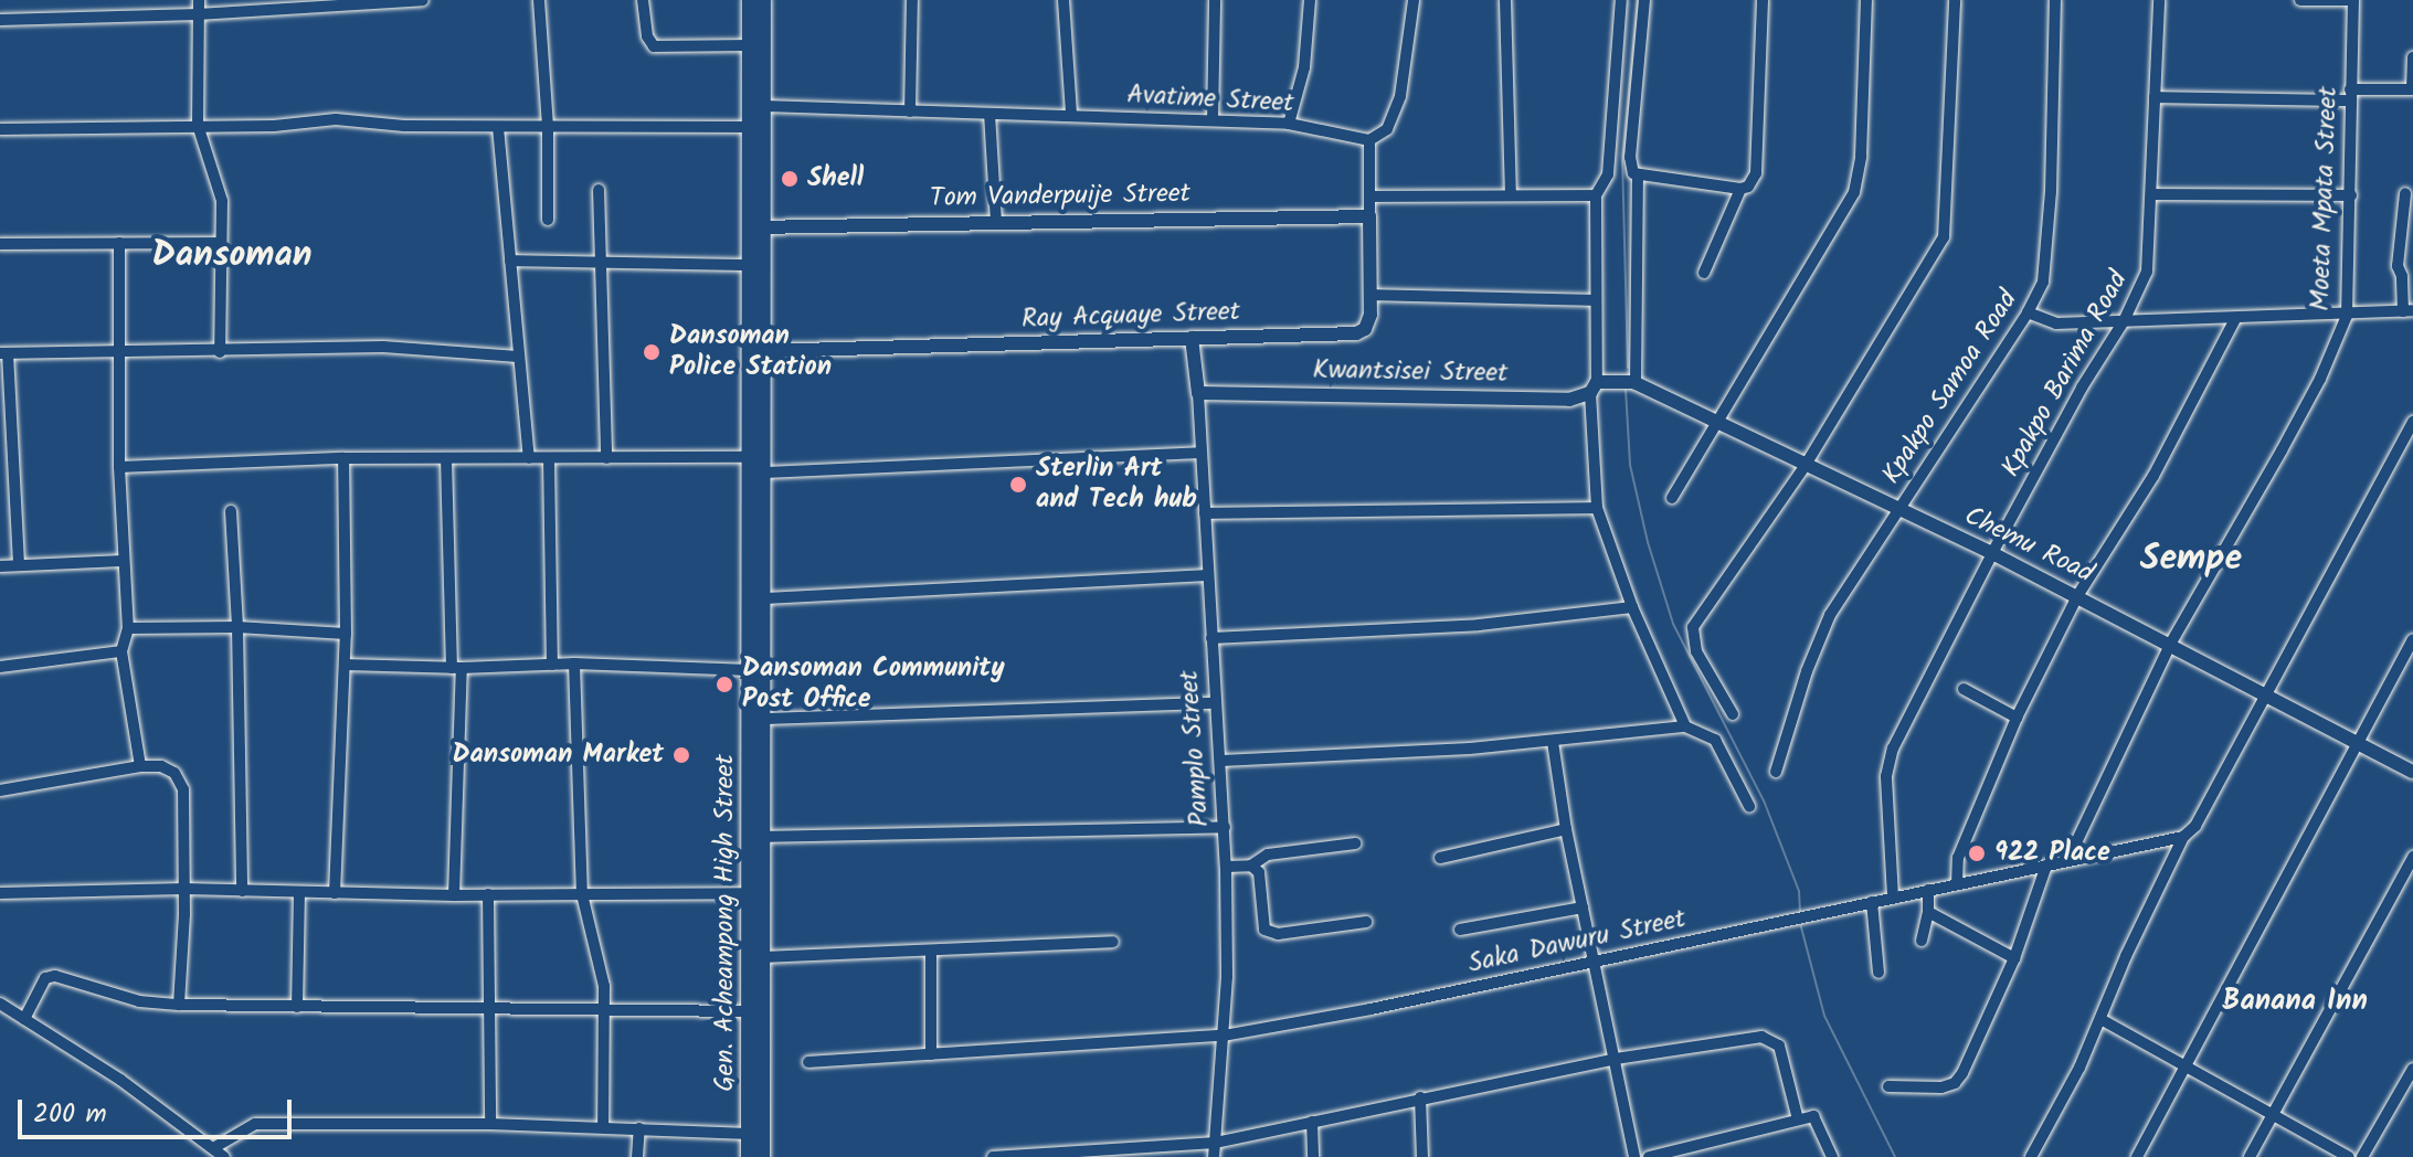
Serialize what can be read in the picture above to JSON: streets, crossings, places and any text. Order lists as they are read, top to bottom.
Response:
{
  "streets": {
    "main road": ["Gen. Acheampong High Street"],
    "street": [
      "Avatime Street",
      "Tom Vanderpuije Street",
      "Moeta Mpata Street",
      "Ray Acquaye Street",
      "Kwantsisei Street",
      "Kpakpo Barima Road",
      "Kpakpo Samoa Road",
      "Chemu Road",
      "Pamplo Street",
      "Saka Dawuru Street"
    ]
  },
  "crossings": [
    ["Avatime Street", "Gen. Acheampong High Street"],
    ["Tom Vanderpuije Street", "Ray Acquaye Street"],
    ["Tom Vanderpuije Street", "Gen. Acheampong High Street"],
    ["Moeta Mpata Street", "Chemu Road"],
    ["Moeta Mpata Street", "Saka Dawuru Street"],
    ["Ray Acquaye Street", "Pamplo Street"],
    ["Ray Acquaye Street", "Gen. Acheampong High Street"],
    ["Kwantsisei Street", "Chemu Road"],
    ["Kwantsisei Street", "Pamplo Street"],
    ["Kpakpo Barima Road", "Chemu Road"],
    ["Kpakpo Barima Road", "Saka Dawuru Street"],
    ["Kpakpo Samoa Road", "Chemu Road"],
    ["Pamplo Street", "Saka Dawuru Street"]
  ],
  "districts": ["Dansoman", "Sempe", "Banana Inn"],
  "places": [
    "Shell",
    "Dansoman Police Station",
    "Sterlin Art and Tech hub",
    "Dansoman Community Post Office",
    "Dansoman Market",
    "922 Place"
  ],
  "scale_bar": "200 m"
}
